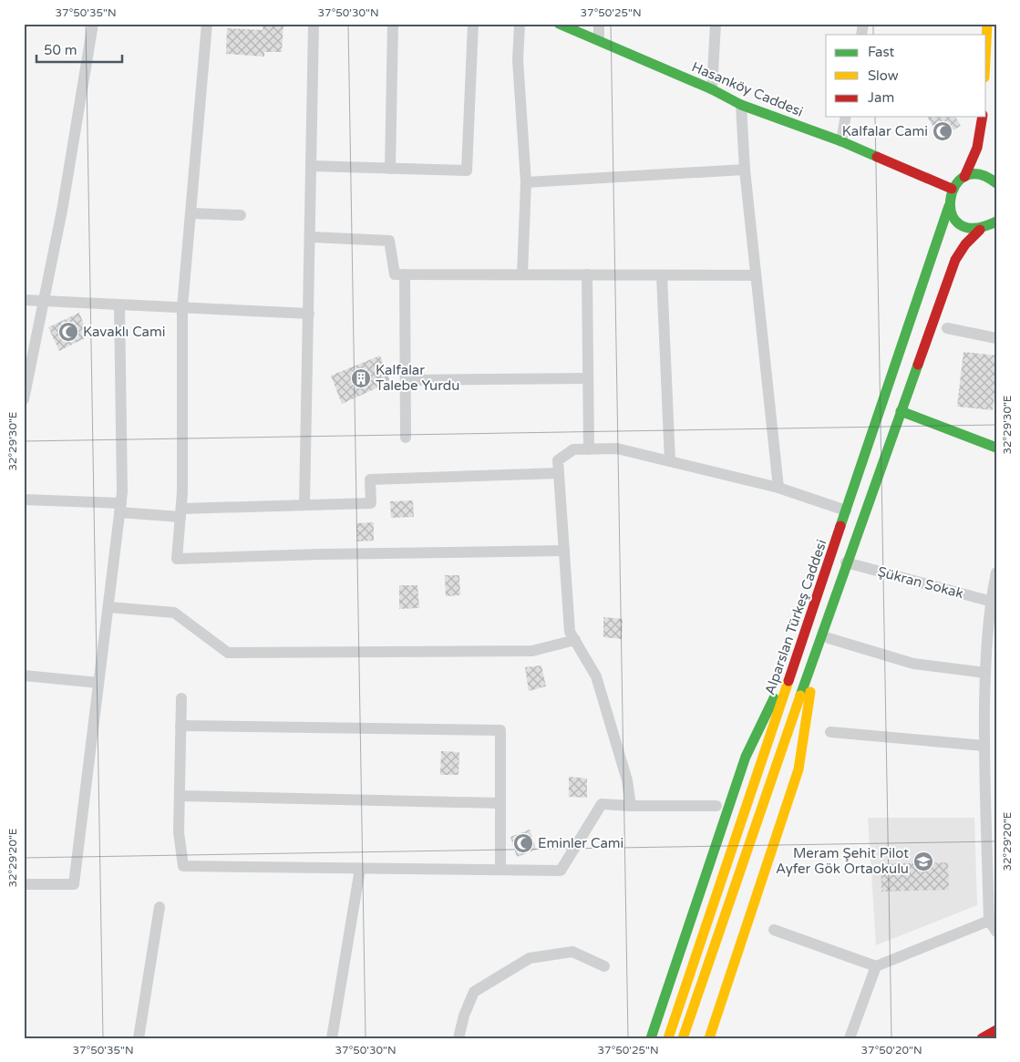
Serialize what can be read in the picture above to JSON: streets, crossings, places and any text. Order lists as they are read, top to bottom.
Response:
{
  "streets": {
    "main road": ["Hasanköy Caddesi", "Alparslan Türkeş Caddesi"],
    "street": ["Şükran Sokak"]
  },
  "crossings": [
    ["Hasanköy Caddesi", "Alparslan Türkeş Caddesi"]
  ],
  "places": {
    "mosque": ["Kalfalar Cami", "Kavaklı Cami", "Eminler Cami"],
    "building": ["Kalfalar Talebe Yurdu"],
    "school or university": ["Meram Şehit Pilot Ayfer Gök Ortaokulu"]
  },
  "legend": ["Fast", "Slow", "Jam"],
  "scale_bar": "50 m",
  "coordinates": [
    "37°50'35\"N",
    "37°50'30\"N",
    "37°50'25\"N",
    "32°29'30\"E",
    "32°29'20\"E",
    "37°50'20\"N"
  ]
}
